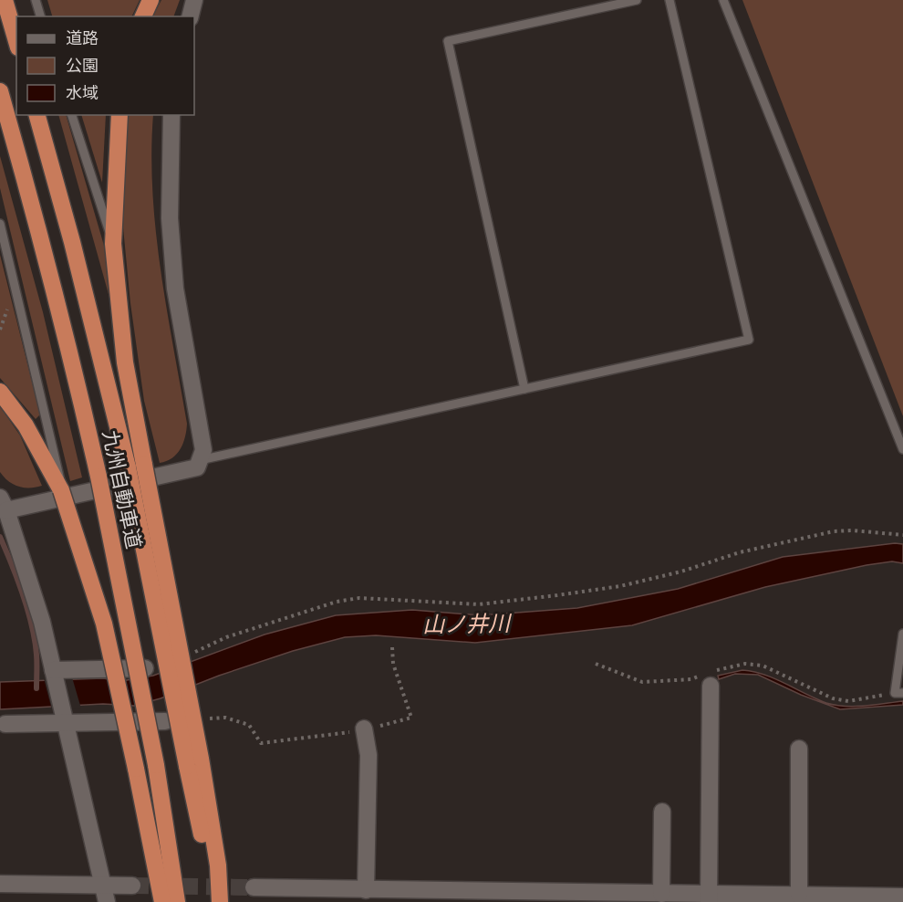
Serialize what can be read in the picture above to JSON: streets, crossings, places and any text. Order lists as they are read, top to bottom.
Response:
{
  "streets": {
    "highway": ["九州自動車道"]
  },
  "water": ["山ノ井川"],
  "legend": ["道路", "公園", "水域"]
}
